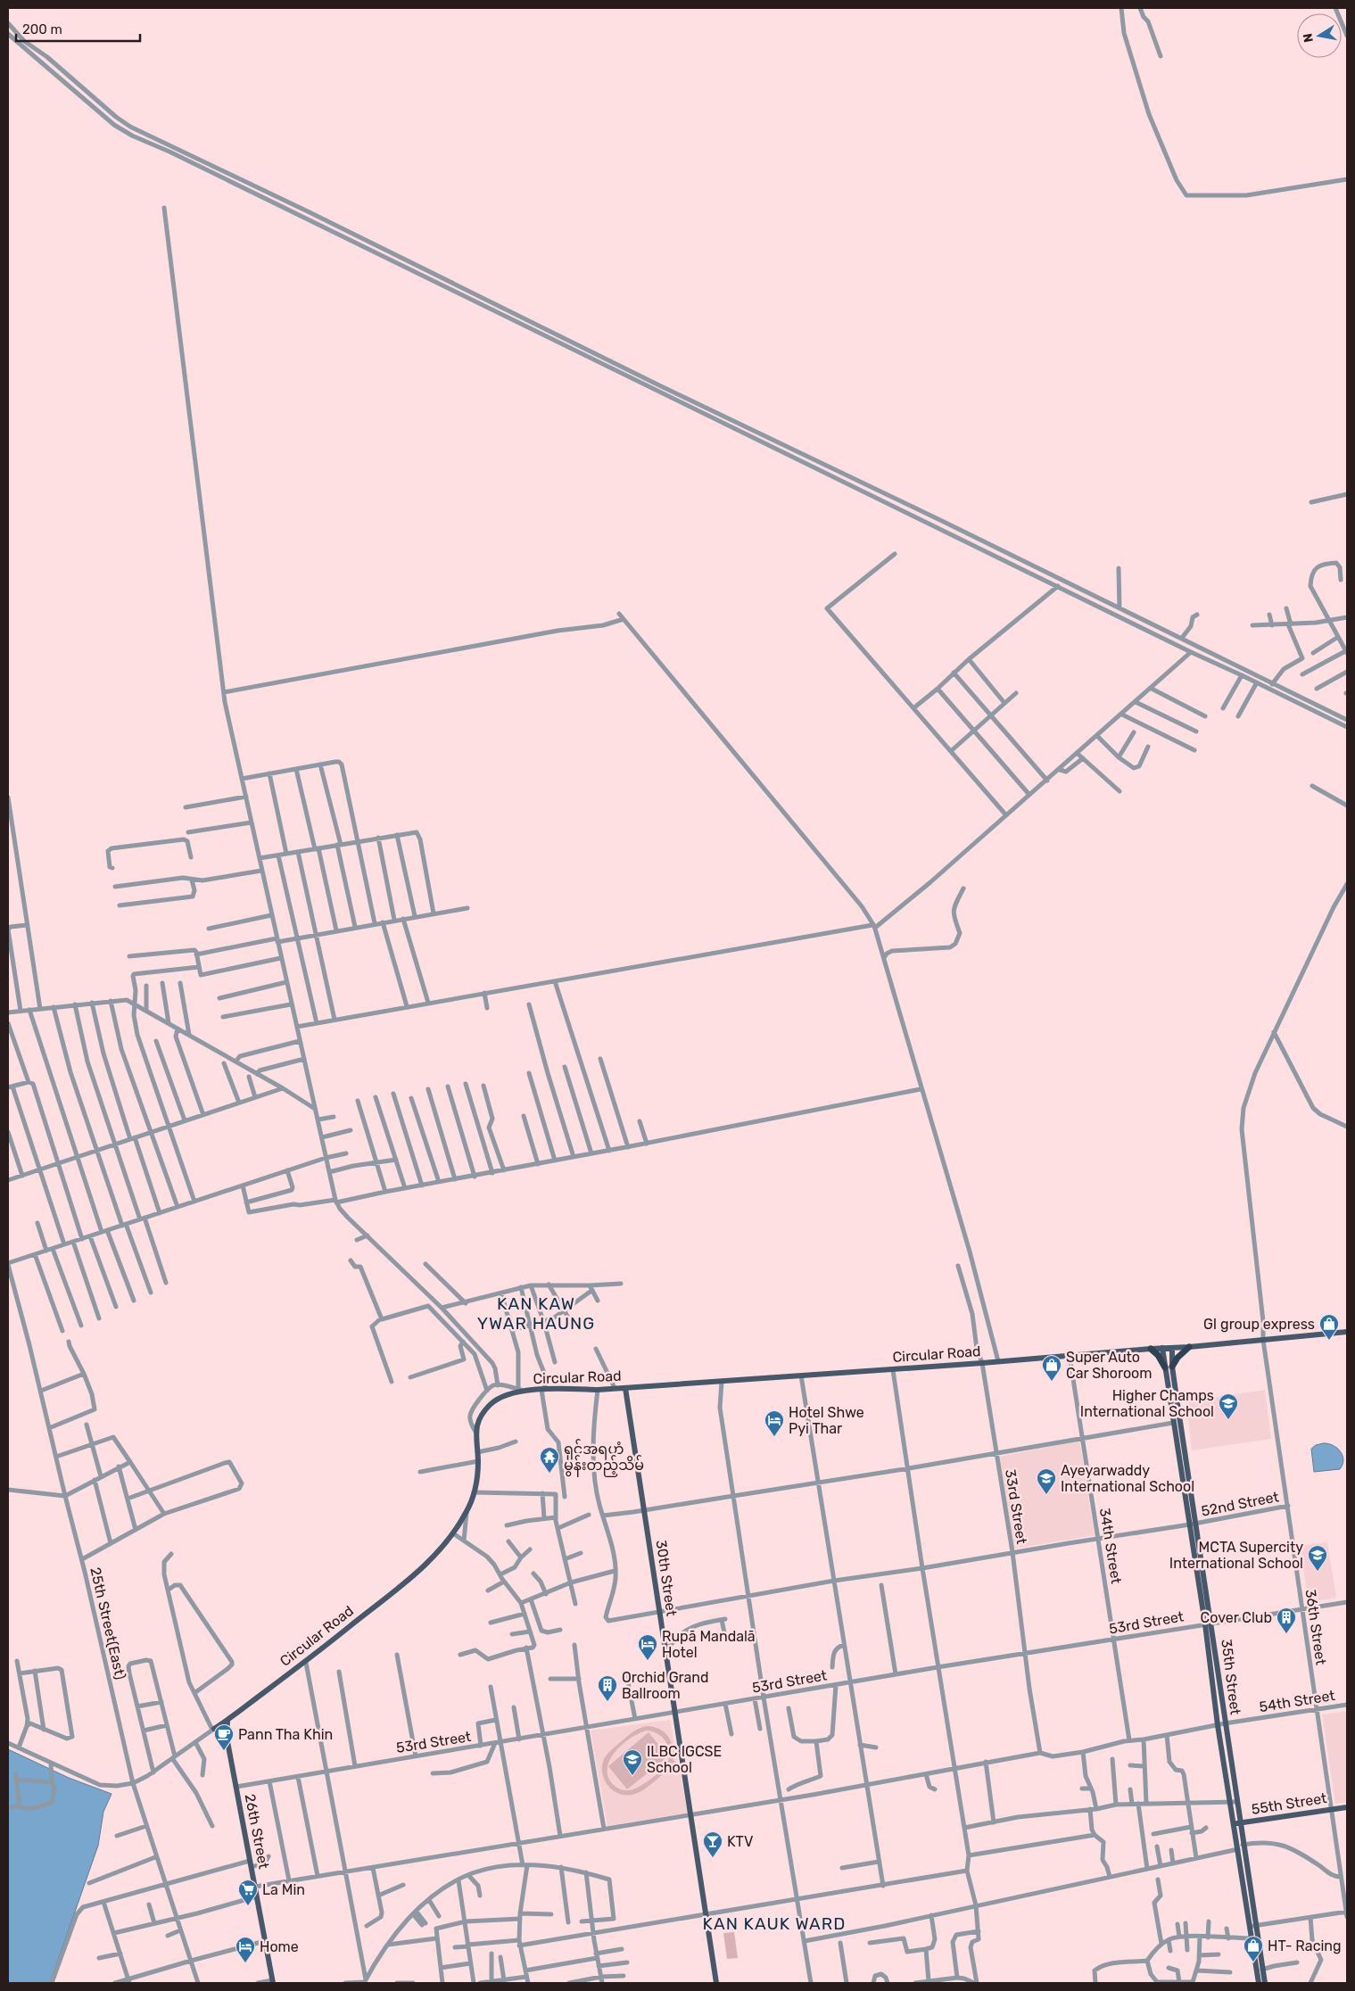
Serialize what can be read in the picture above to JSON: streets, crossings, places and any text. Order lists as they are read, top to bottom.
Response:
{
  "streets": {
    "main road": [
      "Circular Road",
      "30th Street",
      "35th Street",
      "55th Street",
      "26th Street"
    ],
    "street": [
      "52nd Street",
      "33rd Street",
      "34th Street",
      "53rd Street",
      "25th Street(East)",
      "36th Street",
      "54th Street"
    ]
  },
  "crossings": [
    ["Circular Road", "33rd Street"],
    ["Circular Road", "34th Street"],
    ["Circular Road", "30th Street"],
    ["Circular Road", "25th Street(East)"],
    ["Circular Road", "36th Street"],
    ["Circular Road", "35th Street"],
    ["Circular Road", "26th Street"],
    ["52nd Street", "33rd Street"],
    ["52nd Street", "34th Street"],
    ["52nd Street", "30th Street"],
    ["52nd Street", "36th Street"],
    ["52nd Street", "35th Street"],
    ["33rd Street", "53rd Street"],
    ["33rd Street", "54th Street"],
    ["34th Street", "53rd Street"],
    ["34th Street", "54th Street"],
    ["30th Street", "53rd Street"],
    ["30th Street", "54th Street"],
    ["53rd Street", "36th Street"],
    ["53rd Street", "35th Street"],
    ["53rd Street", "26th Street"],
    ["36th Street", "54th Street"],
    ["36th Street", "55th Street"],
    ["35th Street", "54th Street"],
    ["54th Street", "26th Street"]
  ],
  "districts": ["KAN KAW YWAR HAUNG", "KAN KAUK WARD"],
  "places": {
    "shop": ["GI group express", "Super Auto Car Shoroom", "HT- Racing"],
    "school or university": [
      "Higher Champs International School",
      "Ayeyarwaddy International School",
      "MCTA Supercity International School",
      "ILBC IGCSE School"
    ],
    "hotel": ["Hotel Shwe Pyi Thar", "Rupā Mandalā Hotel", "Home"],
    "temple": ["ရှင်အရဟံ မွန်းတည့်သိမ်"],
    "building": ["Cover Club", "Orchid Grand Ballroom"],
    "cafe": ["Pann Tha Khin"],
    "bar": ["KTV"],
    "supermarket": ["La Min"]
  },
  "scale_bar": "200 m",
  "north": "left"
}
